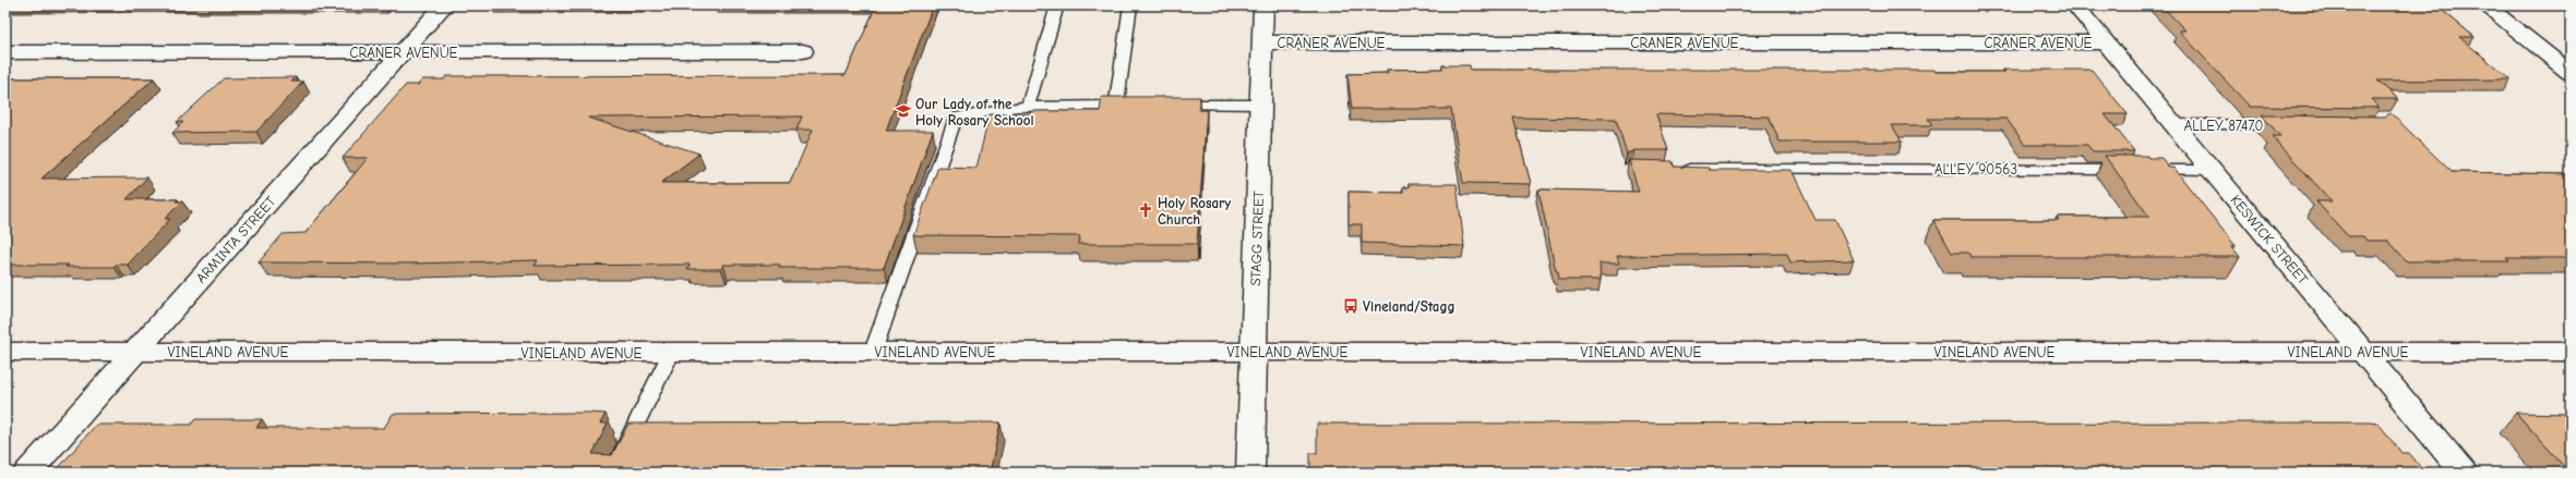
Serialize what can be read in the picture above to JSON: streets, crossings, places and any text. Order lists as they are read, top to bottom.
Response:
{
  "streets": {
    "street": [
      "CRANER AVENUE",
      "STAGG STREET",
      "ARMINTA STREET",
      "KESWICK STREET",
      "VINELAND AVENUE"
    ],
    "lane": ["ALLEY 87470", "ALLEY 90563"]
  },
  "crossings": [
    ["CRANER AVENUE", "STAGG STREET"],
    ["CRANER AVENUE", "ARMINTA STREET"],
    ["CRANER AVENUE", "KESWICK STREET"],
    ["ALLEY 87470", "KESWICK STREET"],
    ["ALLEY 90563", "KESWICK STREET"],
    ["STAGG STREET", "VINELAND AVENUE"],
    ["ARMINTA STREET", "VINELAND AVENUE"],
    ["KESWICK STREET", "VINELAND AVENUE"]
  ],
  "places": {
    "school or university": ["Our Lady of the Holy Rosary School"],
    "church": ["Holy Rosary Church"],
    "bus stop": ["Vineland/Stagg"]
  }
}
